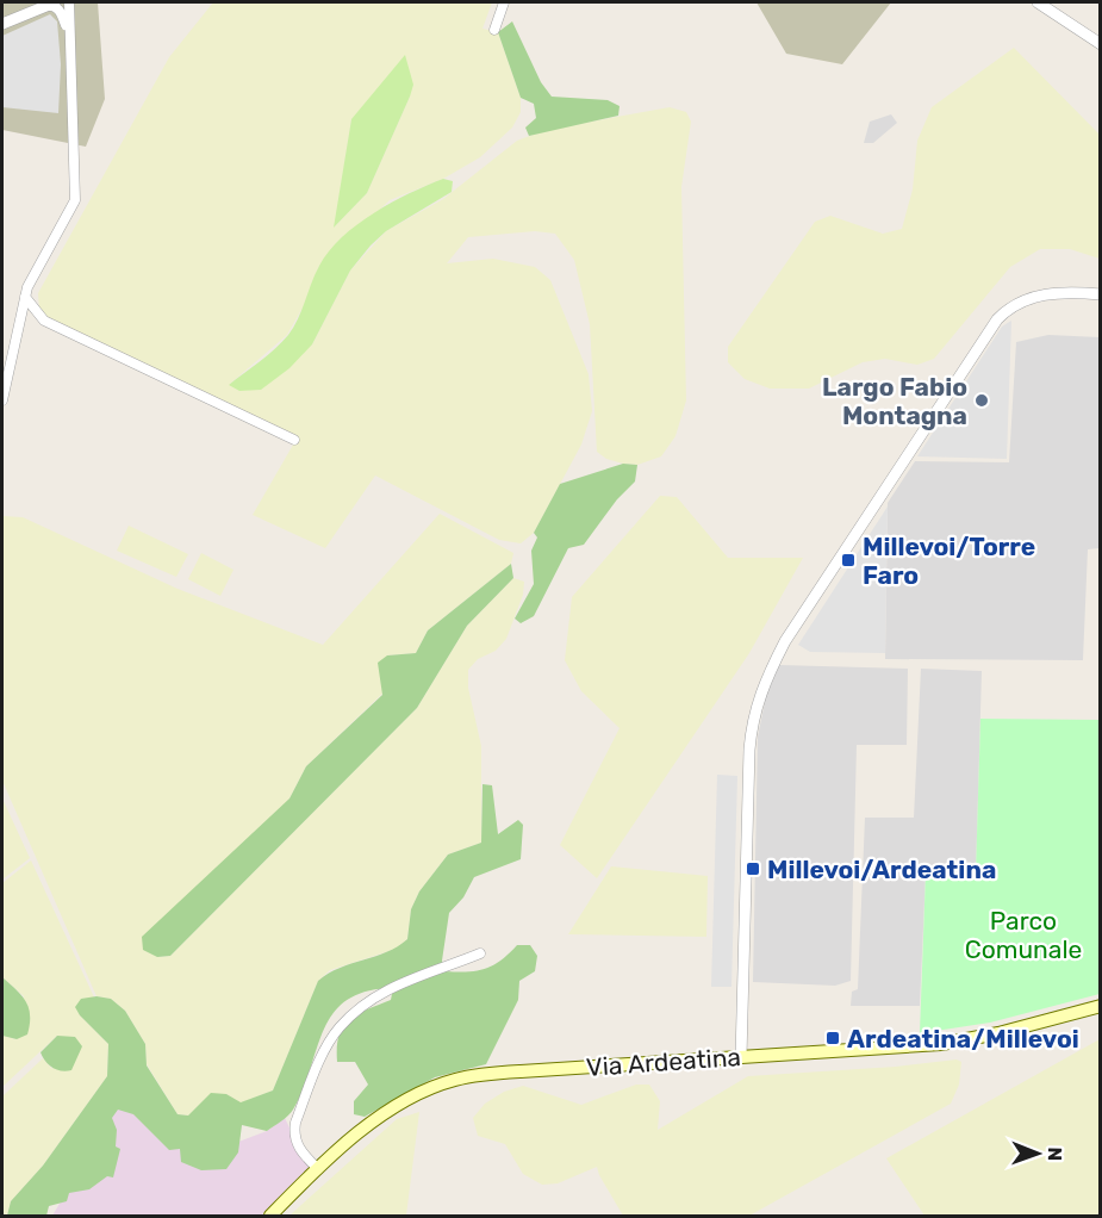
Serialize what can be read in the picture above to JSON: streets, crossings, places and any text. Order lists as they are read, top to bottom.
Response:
{
  "streets": {
    "main road": ["Via Ardeatina"]
  },
  "parks": ["Parco Comunale"],
  "places": {
    "other": ["Largo Fabio Montagna"],
    "transit": ["Millevoi/Torre Faro", "Millevoi/Ardeatina", "Ardeatina/Millevoi"]
  },
  "north": "right"
}
